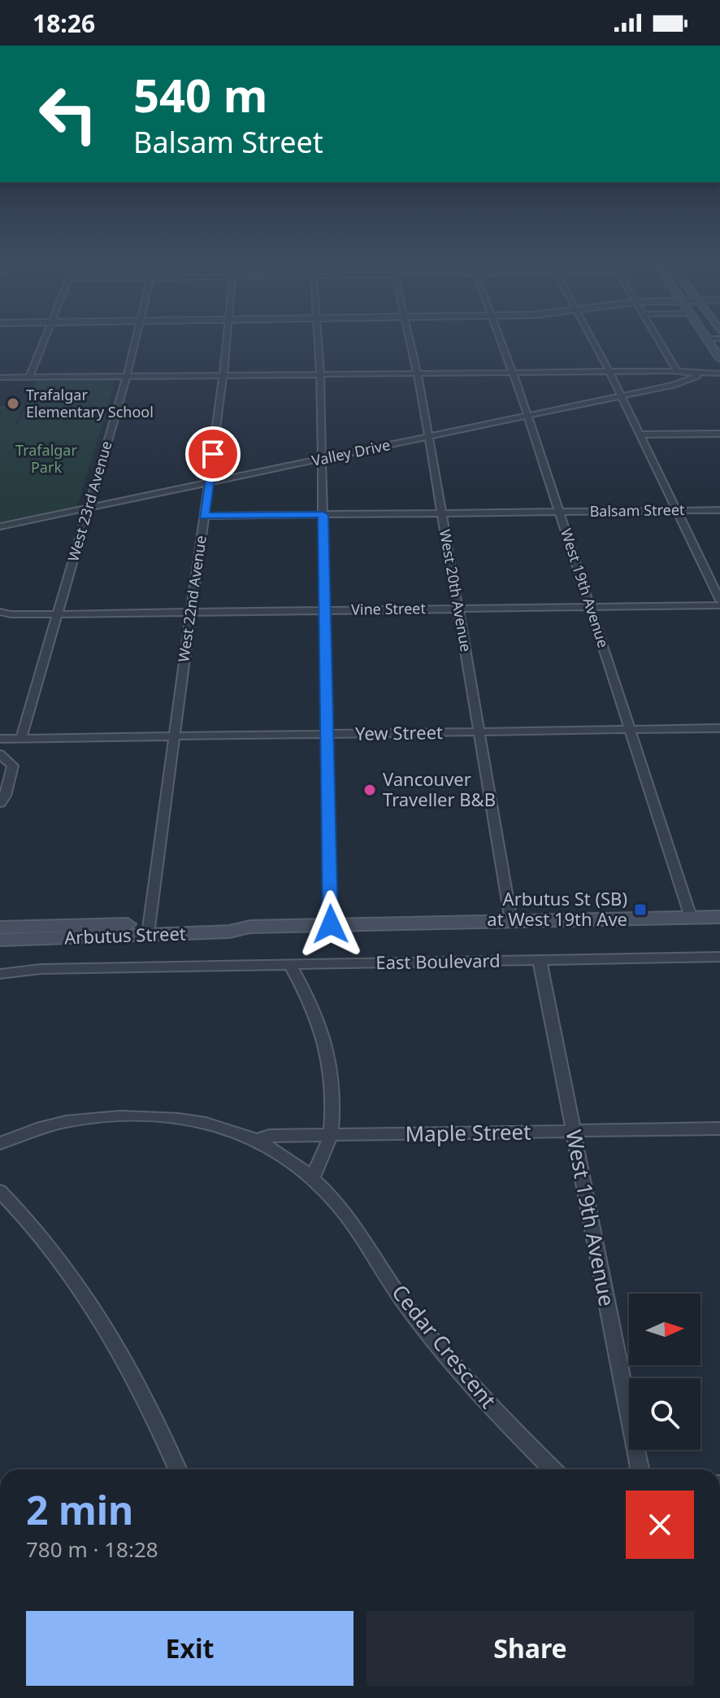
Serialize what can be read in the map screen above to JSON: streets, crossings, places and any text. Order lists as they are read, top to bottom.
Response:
{
  "streets": {
    "main road": ["Arbutus Street"],
    "street": [
      "Valley Drive",
      "West 23rd Avenue",
      "Balsam Street",
      "West 19th Avenue",
      "West 20th Avenue",
      "West 22nd Avenue",
      "Vine Street",
      "Yew Street",
      "East Boulevard",
      "Maple Street",
      "Cedar Crescent"
    ]
  },
  "crossings": [
    ["Valley Drive", "West 23rd Avenue"],
    ["Valley Drive", "West 19th Avenue"],
    ["Valley Drive", "West 20th Avenue"],
    ["Valley Drive", "West 22nd Avenue"],
    ["West 23rd Avenue", "Vine Street"],
    ["West 23rd Avenue", "Yew Street"],
    ["Balsam Street", "West 19th Avenue"],
    ["Balsam Street", "West 20th Avenue"],
    ["Balsam Street", "West 22nd Avenue"],
    ["West 19th Avenue", "Vine Street"],
    ["West 19th Avenue", "Yew Street"],
    ["West 19th Avenue", "Arbutus Street"],
    ["West 19th Avenue", "East Boulevard"],
    ["West 19th Avenue", "Maple Street"],
    ["West 20th Avenue", "Vine Street"],
    ["West 20th Avenue", "Yew Street"],
    ["West 20th Avenue", "Arbutus Street"],
    ["West 22nd Avenue", "Vine Street"],
    ["West 22nd Avenue", "Yew Street"],
    ["West 22nd Avenue", "Arbutus Street"],
    ["Maple Street", "Cedar Crescent"]
  ],
  "parks": ["Trafalgar Park"],
  "places": {
    "other": ["Trafalgar Elementary School", "Vancouver Traveller B&B"],
    "transit": ["Arbutus St (SB) at West 19th Ave"]
  },
  "north": "right",
  "page": {
    "status": "18:26",
    "turn": ["540 m", "Balsam Street"],
    "heading": ["2 min", "780 m · 18:28"],
    "buttons": ["Exit", "Share"]
  }
}
